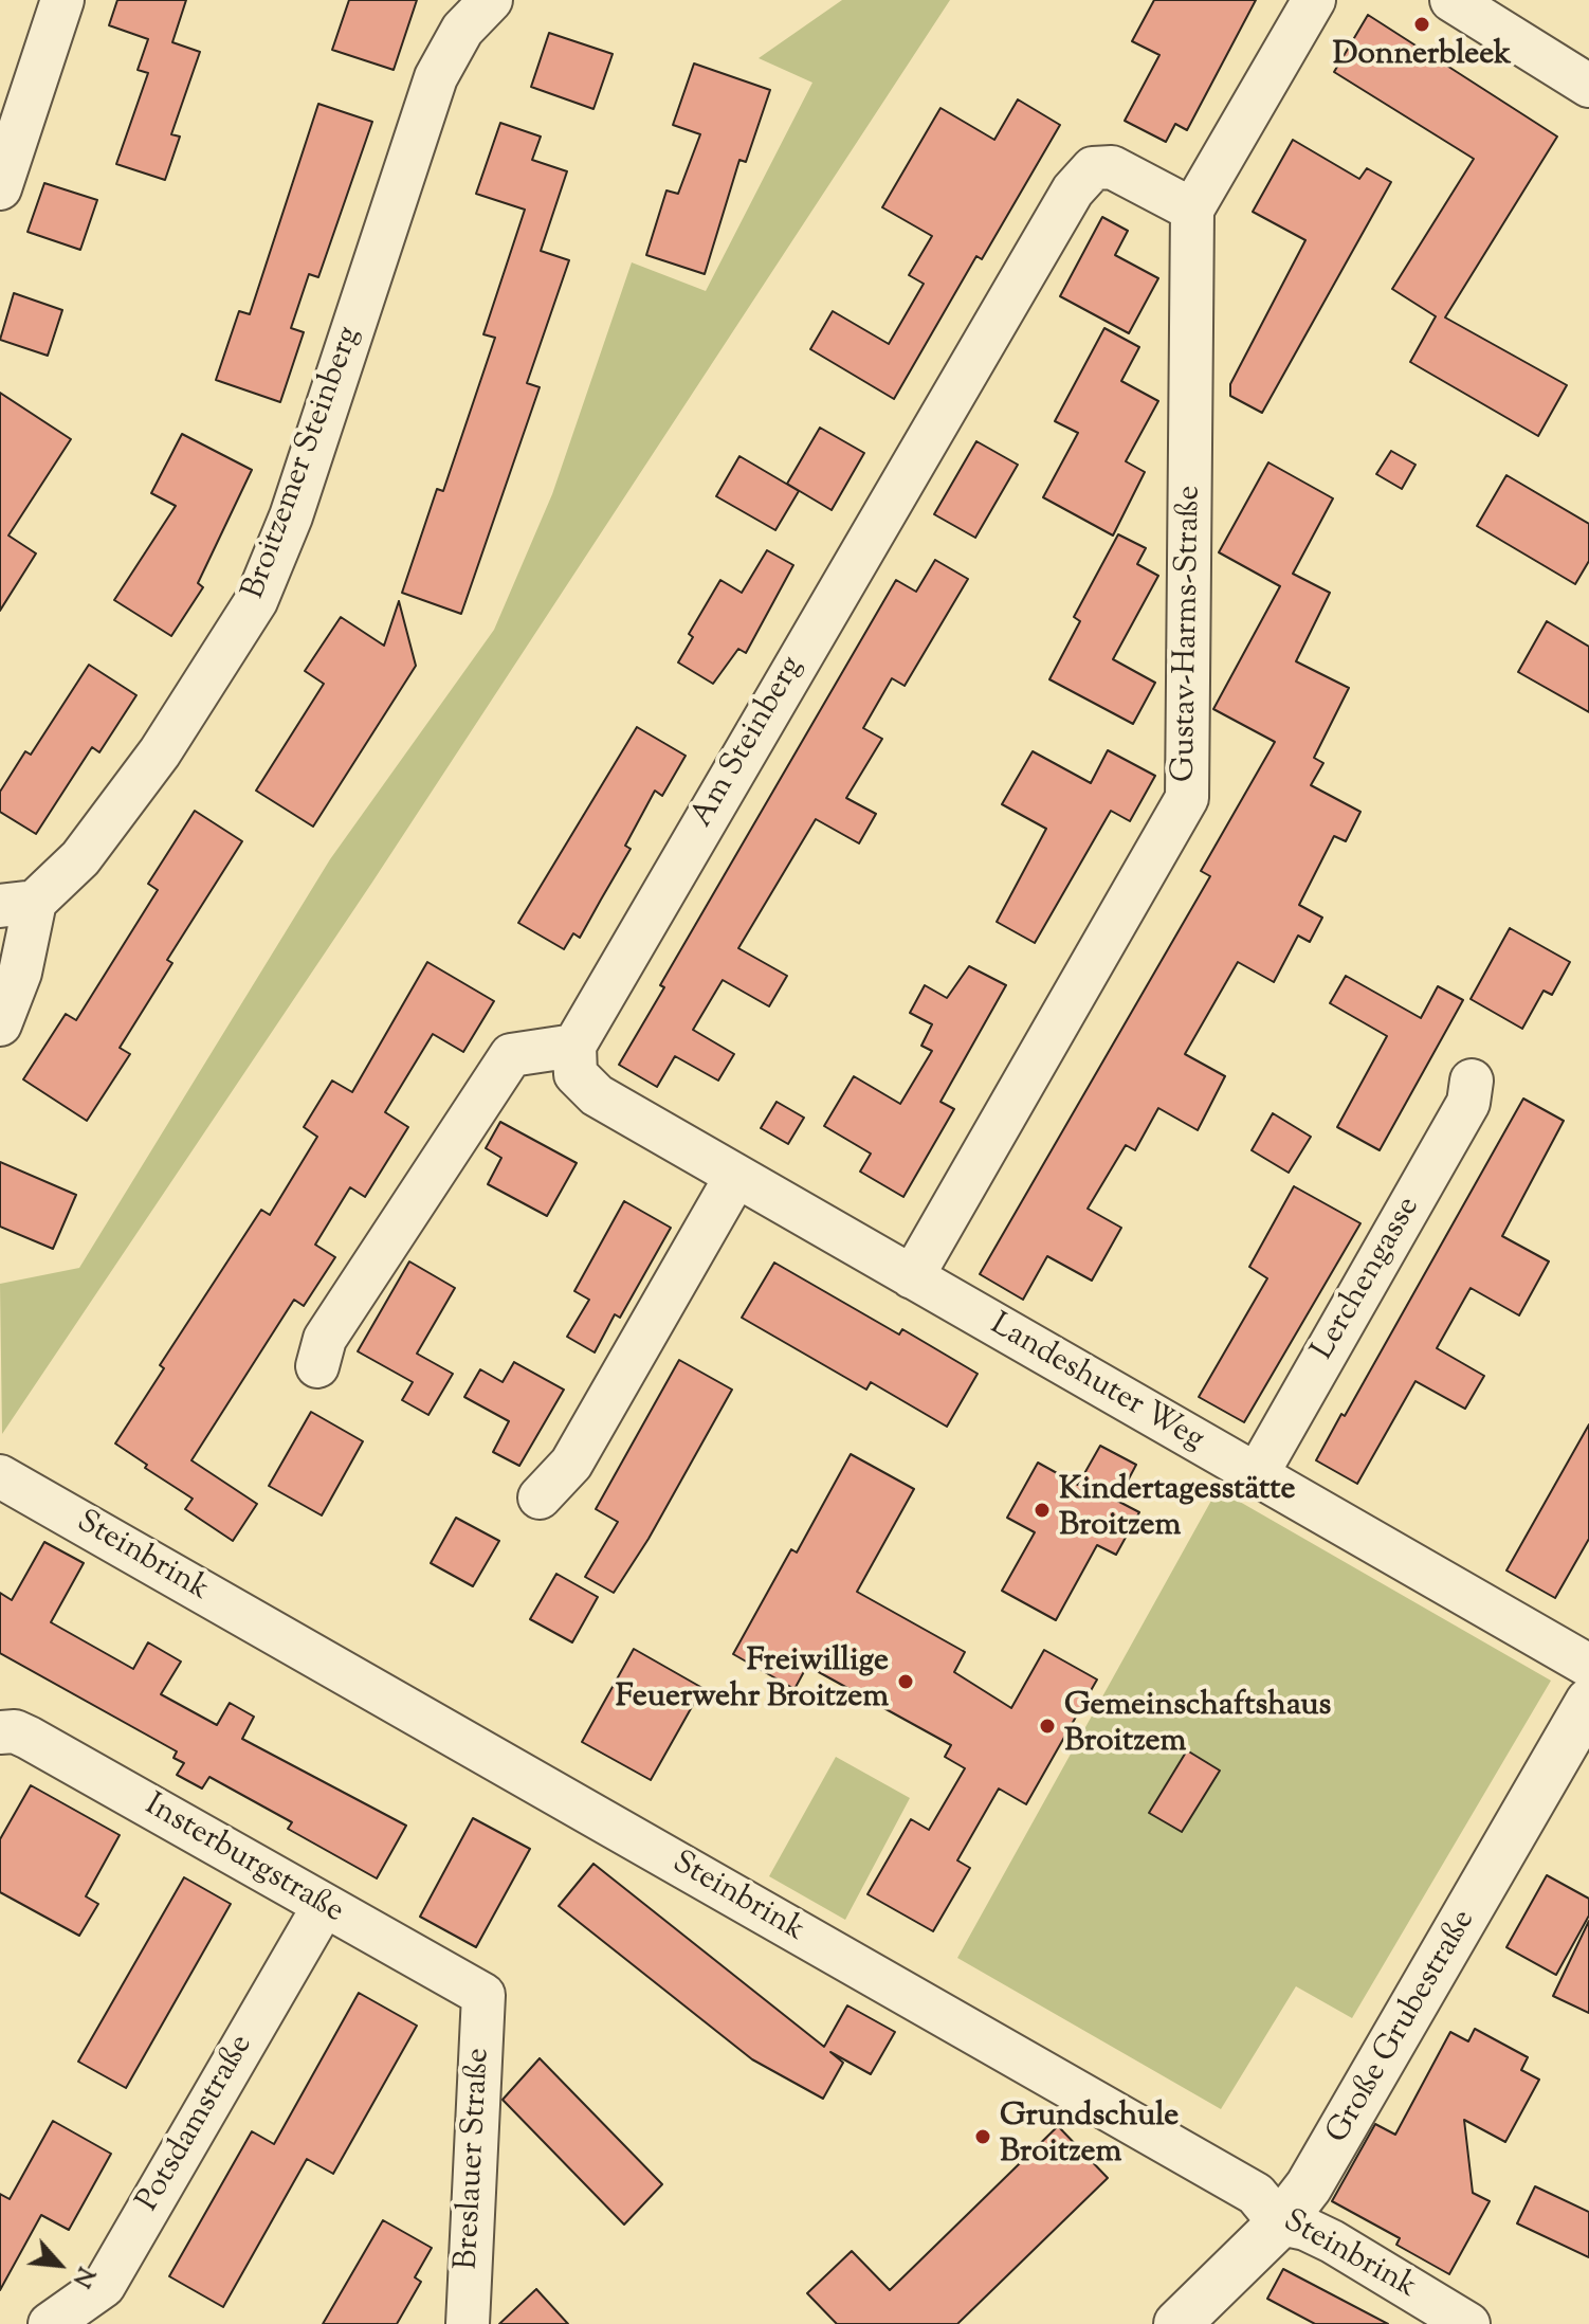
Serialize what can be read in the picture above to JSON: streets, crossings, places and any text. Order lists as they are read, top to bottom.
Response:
{
  "streets": {
    "street": [
      "Broitzemer Steinberg",
      "Gustav-Harms-Straße",
      "Am Steinberg",
      "Lerchengasse",
      "Landeshuter Weg",
      "Steinbrink",
      "Insterburgstraße",
      "Große Grubestraße",
      "Potsdamstraße",
      "Breslauer Straße"
    ]
  },
  "crossings": [
    ["Gustav-Harms-Straße", "Am Steinberg"],
    ["Gustav-Harms-Straße", "Landeshuter Weg"],
    ["Am Steinberg", "Landeshuter Weg"],
    ["Lerchengasse", "Landeshuter Weg"],
    ["Steinbrink", "Große Grubestraße"],
    ["Insterburgstraße", "Potsdamstraße"],
    ["Insterburgstraße", "Breslauer Straße"]
  ],
  "places": [
    "Donnerbleek",
    "Kindertagesstätte Broitzem",
    "Freiwillige Feuerwehr Broitzem",
    "Gemeinschaftshaus Broitzem",
    "Grundschule Broitzem"
  ],
  "north": "bottom right"
}
